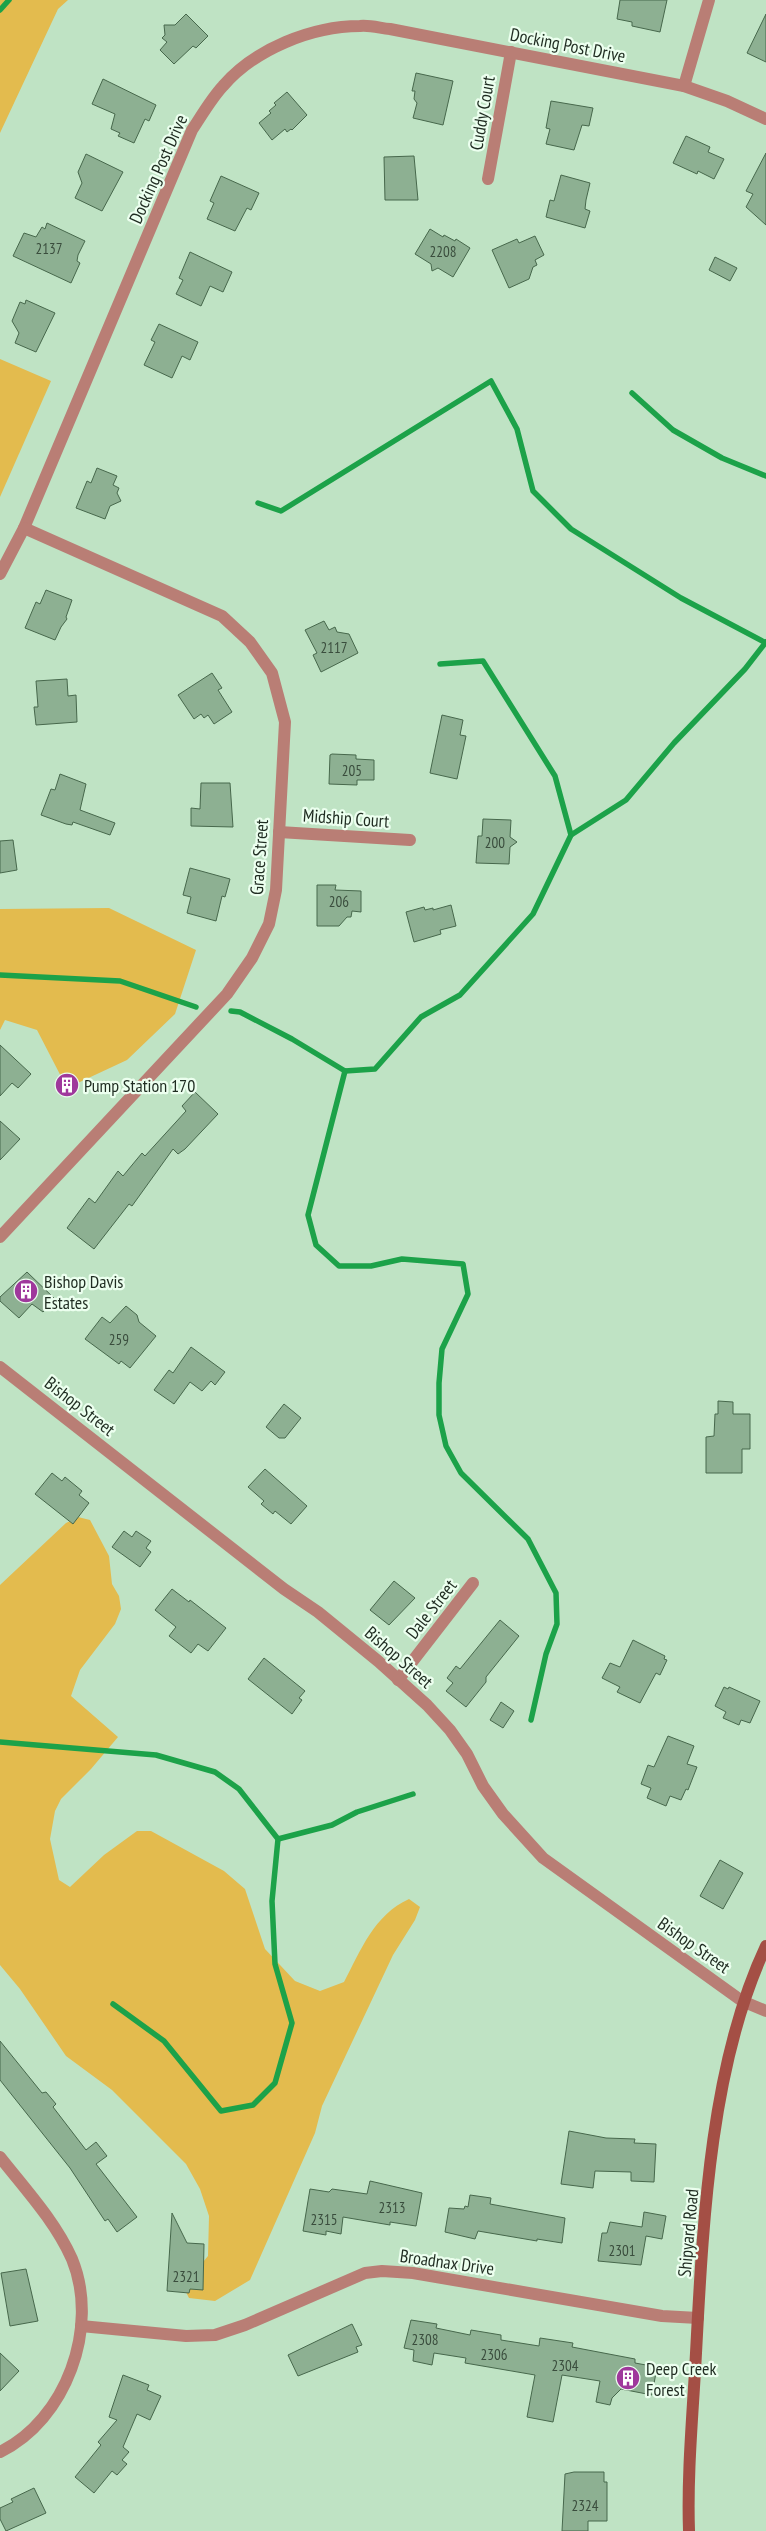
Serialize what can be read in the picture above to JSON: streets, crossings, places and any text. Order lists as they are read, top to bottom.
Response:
{
  "streets": {
    "street": [
      "Docking Post Drive",
      "Cuddy Court",
      "Midship Court",
      "Grace Street",
      "Bishop Street",
      "Dale Street",
      "Shipyard Road",
      "Broadnax Drive"
    ]
  },
  "crossings": [
    ["Docking Post Drive", "Cuddy Court"],
    ["Docking Post Drive", "Grace Street"],
    ["Midship Court", "Grace Street"],
    ["Bishop Street", "Dale Street"],
    ["Bishop Street", "Shipyard Road"],
    ["Shipyard Road", "Broadnax Drive"]
  ],
  "places": {
    "building": ["Pump Station 170", "Bishop Davis Estates", "Deep Creek Forest"]
  },
  "house_numbers": [
    "2137",
    "2208",
    "2117",
    "205",
    "200",
    "206",
    "259",
    "2313",
    "2315",
    "2301",
    "2321",
    "2308",
    "2306",
    "2304",
    "2324"
  ]
}
